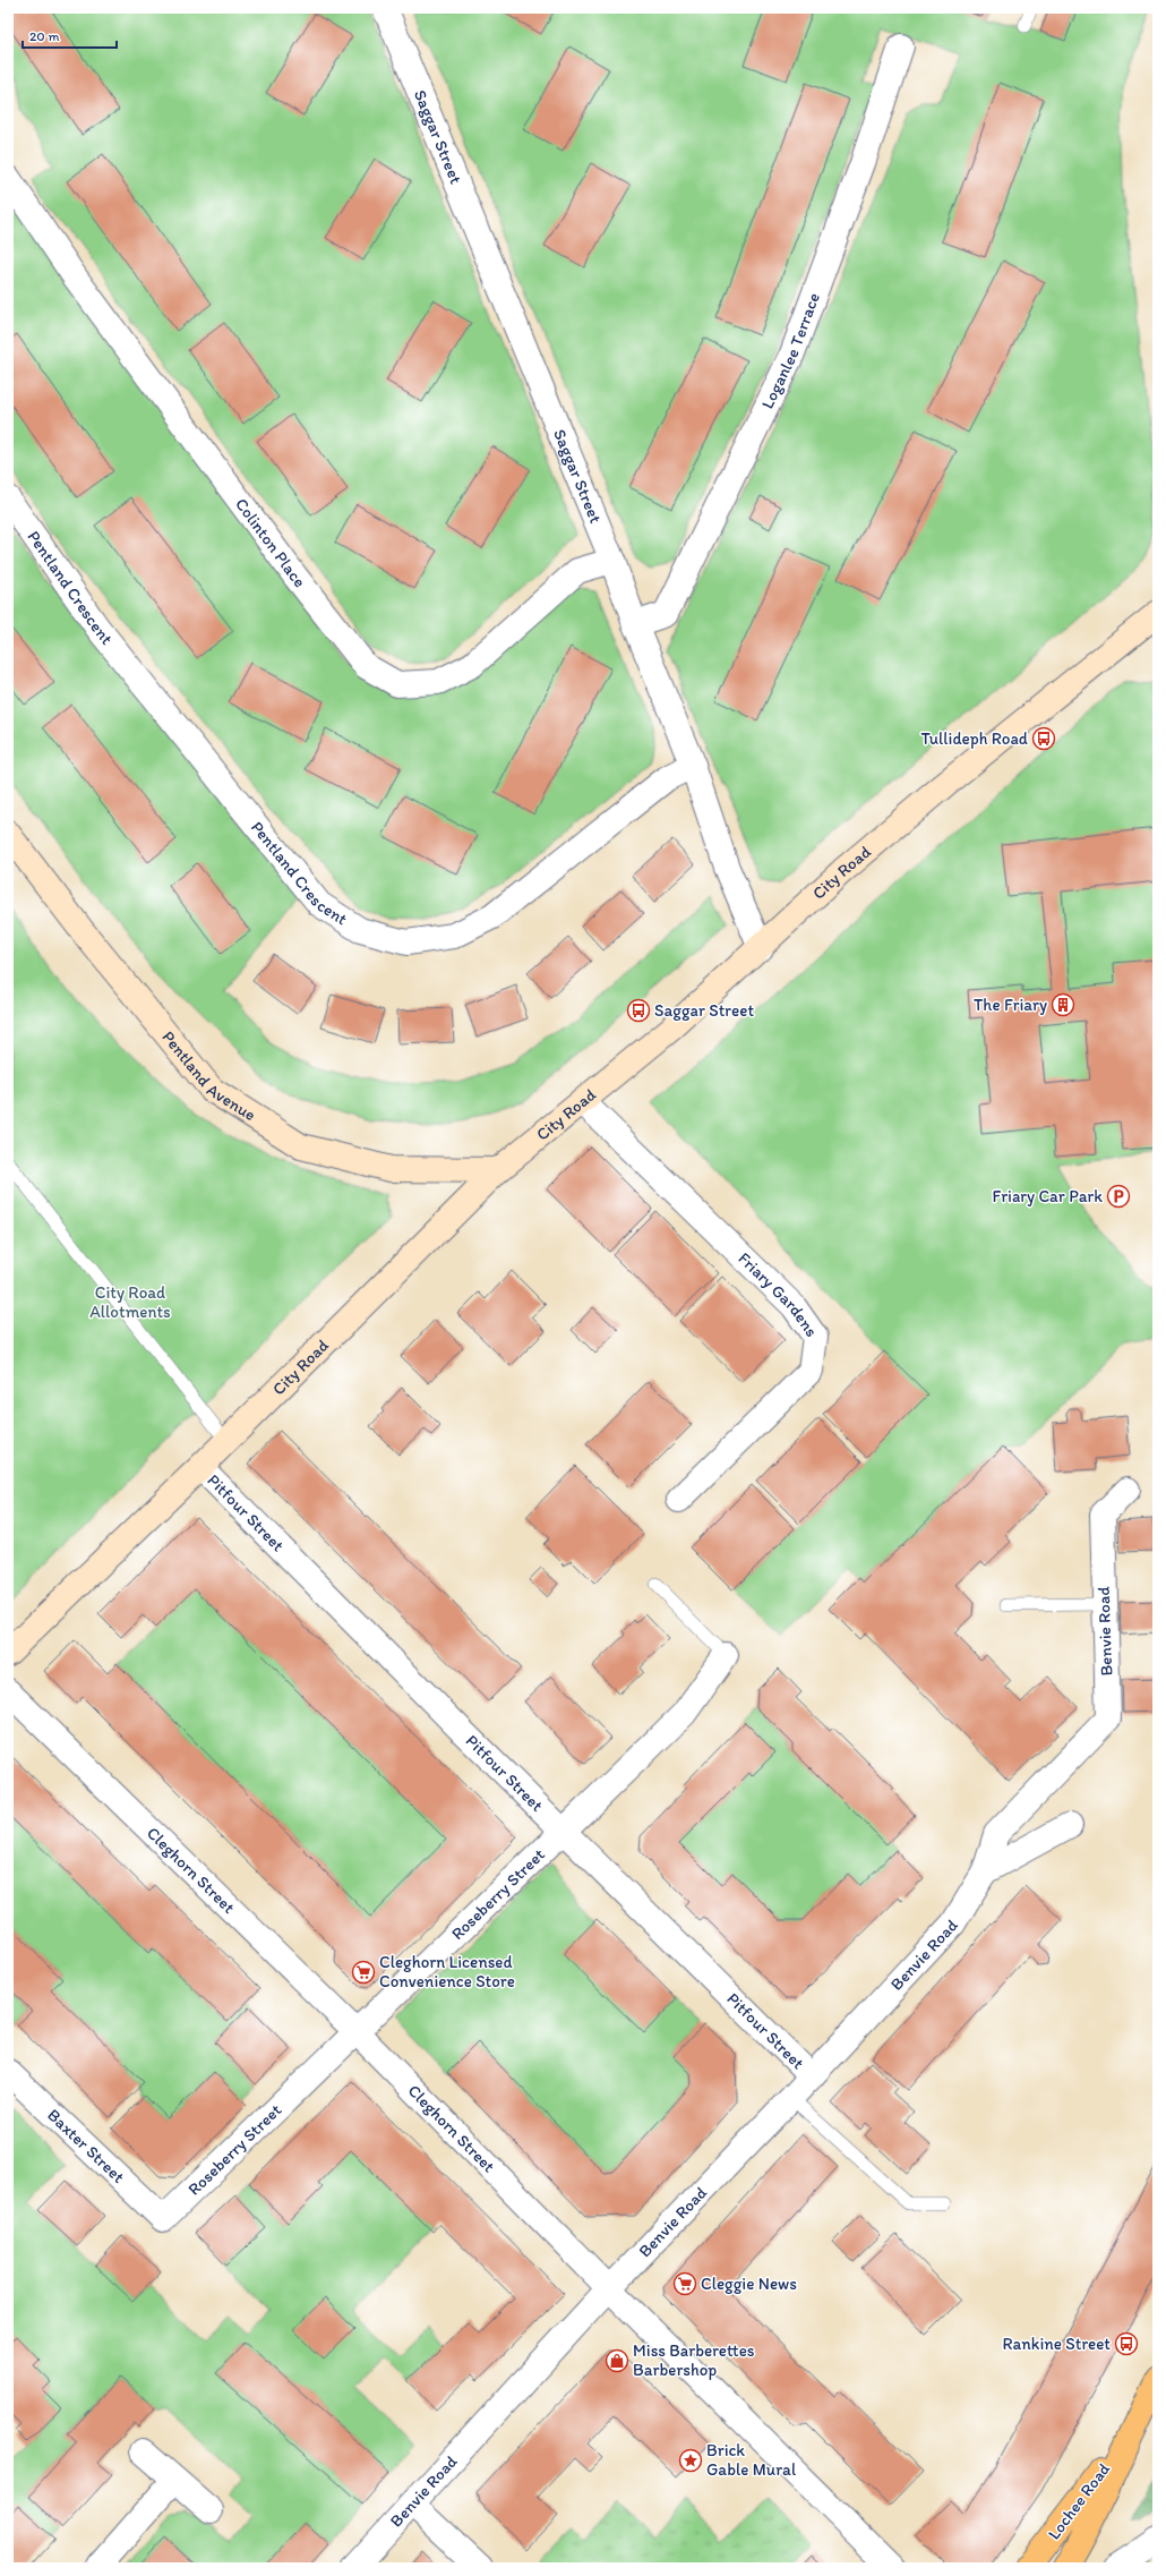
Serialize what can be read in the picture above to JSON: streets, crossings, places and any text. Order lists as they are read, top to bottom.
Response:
{
  "streets": {
    "main road": ["Lochee Road"],
    "street": [
      "Saggar Street",
      "Loganlee Terrace",
      "Colinton Place",
      "Pentland Crescent",
      "City Road",
      "Pentland Avenue",
      "Friary Gardens",
      "Pitfour Street",
      "Benvie Road",
      "Cleghorn Street",
      "Roseberry Street",
      "Baxter Street"
    ]
  },
  "crossings": [
    ["Saggar Street", "Loganlee Terrace"],
    ["Saggar Street", "Colinton Place"],
    ["Saggar Street", "Pentland Crescent"],
    ["Saggar Street", "City Road"],
    ["City Road", "Pentland Avenue"],
    ["City Road", "Friary Gardens"],
    ["City Road", "Pitfour Street"],
    ["Pitfour Street", "Benvie Road"],
    ["Pitfour Street", "Roseberry Street"],
    ["Benvie Road", "Cleghorn Street"],
    ["Cleghorn Street", "Roseberry Street"],
    ["Roseberry Street", "Baxter Street"]
  ],
  "parks": ["City Road Allotments"],
  "places": {
    "bus stop": ["Tullideph Road", "Saggar Street", "Rankine Street"],
    "building": ["The Friary"],
    "parking": ["Friary Car Park"],
    "supermarket": ["Cleghorn Licensed Convenience Store", "Cleggie News"],
    "shop": ["Miss Barberettes Barbershop"],
    "place": ["Brick Gable Mural"]
  },
  "scale_bar": "20 m"
}
